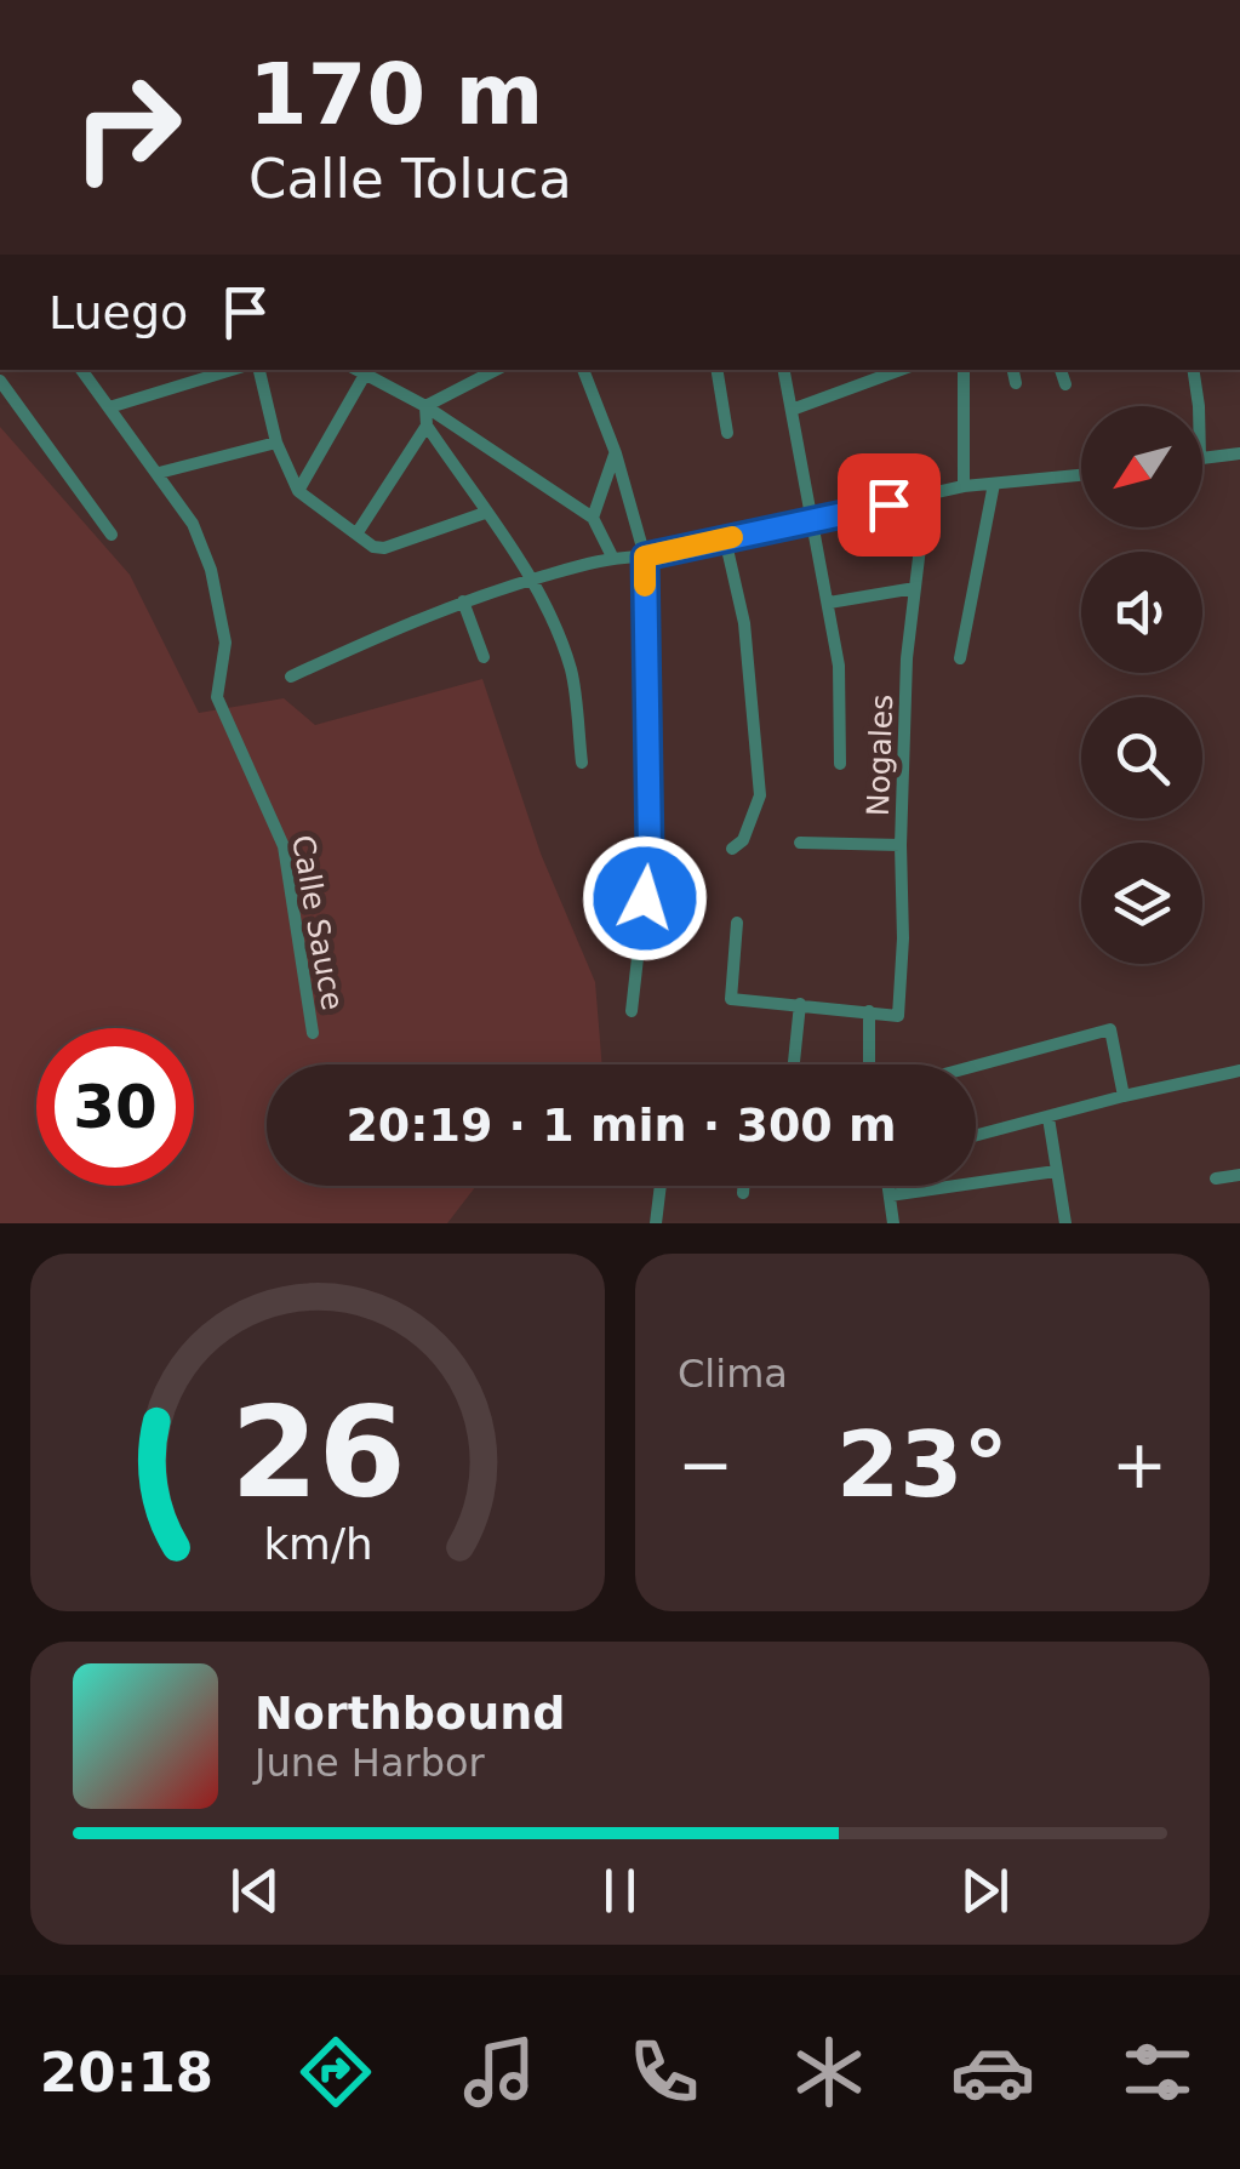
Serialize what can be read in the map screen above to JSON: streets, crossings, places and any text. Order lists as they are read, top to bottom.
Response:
{
  "streets": {
    "street": ["Nogales", "Calle Sauce"]
  },
  "north": "bottom left",
  "page": {
    "turn": ["170 m", "Calle Toluca"],
    "then": "Luego",
    "limit": "30",
    "trip": "20:19 · 1 min · 300 m",
    "tile": "Clima",
    "heat": ["−", "23°", "+"],
    "song": ["Northbound", "June Harbor"],
    "tabs": "20:18",
    "gauge": ["26", "km/h"]
  }
}
